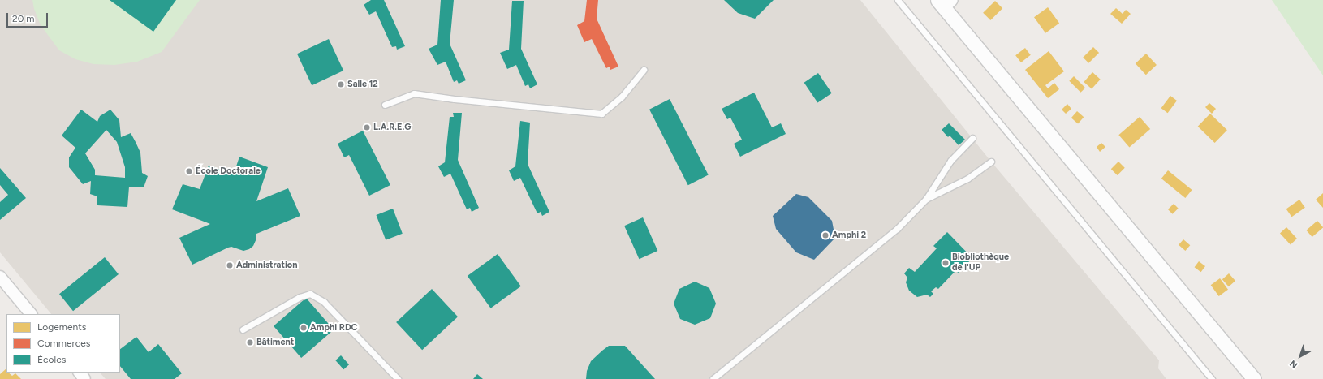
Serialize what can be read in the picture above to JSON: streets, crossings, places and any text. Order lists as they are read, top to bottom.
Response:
{
  "places": [
    "Salle 12",
    "L.A.R.E.G",
    "École Doctorale",
    "Amphi 2",
    "Biobliothèque de l'UP",
    "Administration",
    "Amphi RDC",
    "Bâtiment"
  ],
  "legend": ["Logements", "Commerces", "Écoles"],
  "scale_bar": "20 m",
  "north": "bottom left"
}
